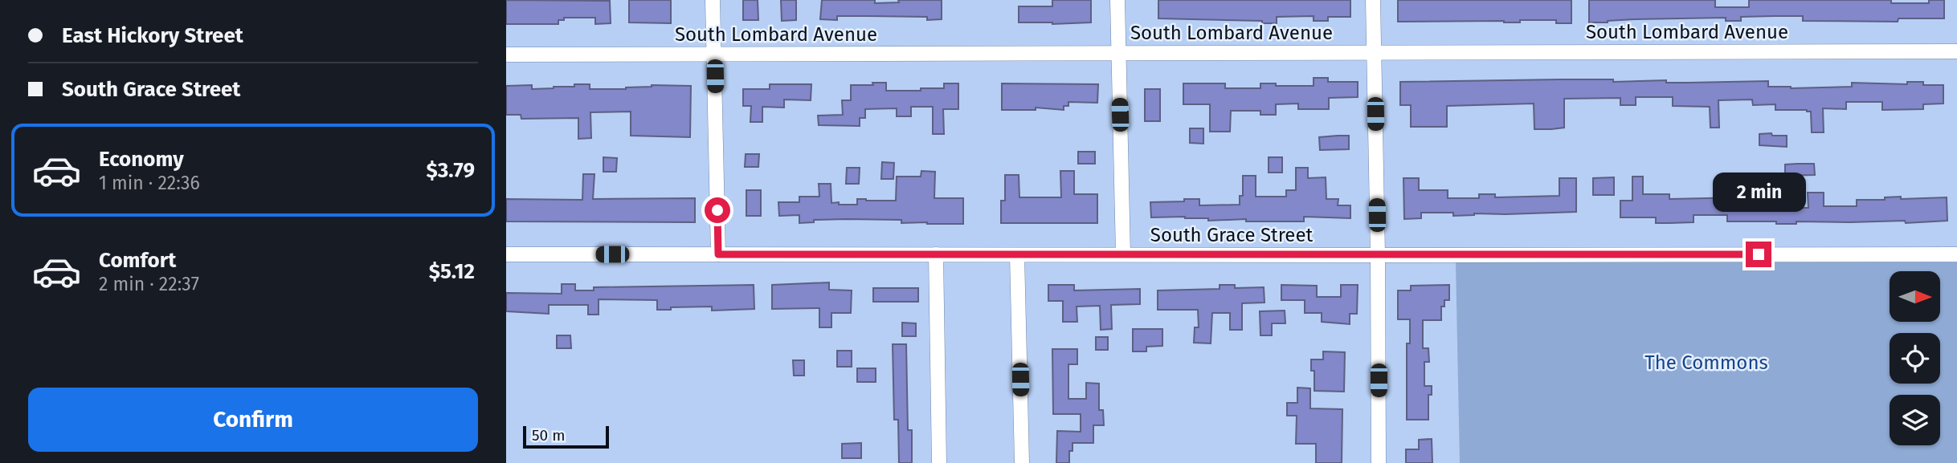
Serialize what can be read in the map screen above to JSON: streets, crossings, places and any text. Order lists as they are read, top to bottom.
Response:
{
  "streets": {
    "street": ["South Lombard Avenue", "South Grace Street"]
  },
  "parks": ["The Commons"],
  "scale_bar": "50 m",
  "north": "right",
  "page": {
    "banner": ["East Hickory Street", "South Grace Street"],
    "list": [
      {
        "name": "Economy",
        "note": "1 min · 22:36",
        "value": "$3.79"
      },
      {
        "name": "Comfort",
        "note": "2 min · 22:37",
        "value": "$5.12"
      }
    ],
    "bubble": "2 min",
    "buttons": "Confirm",
    "scale": "50 m"
  }
}
